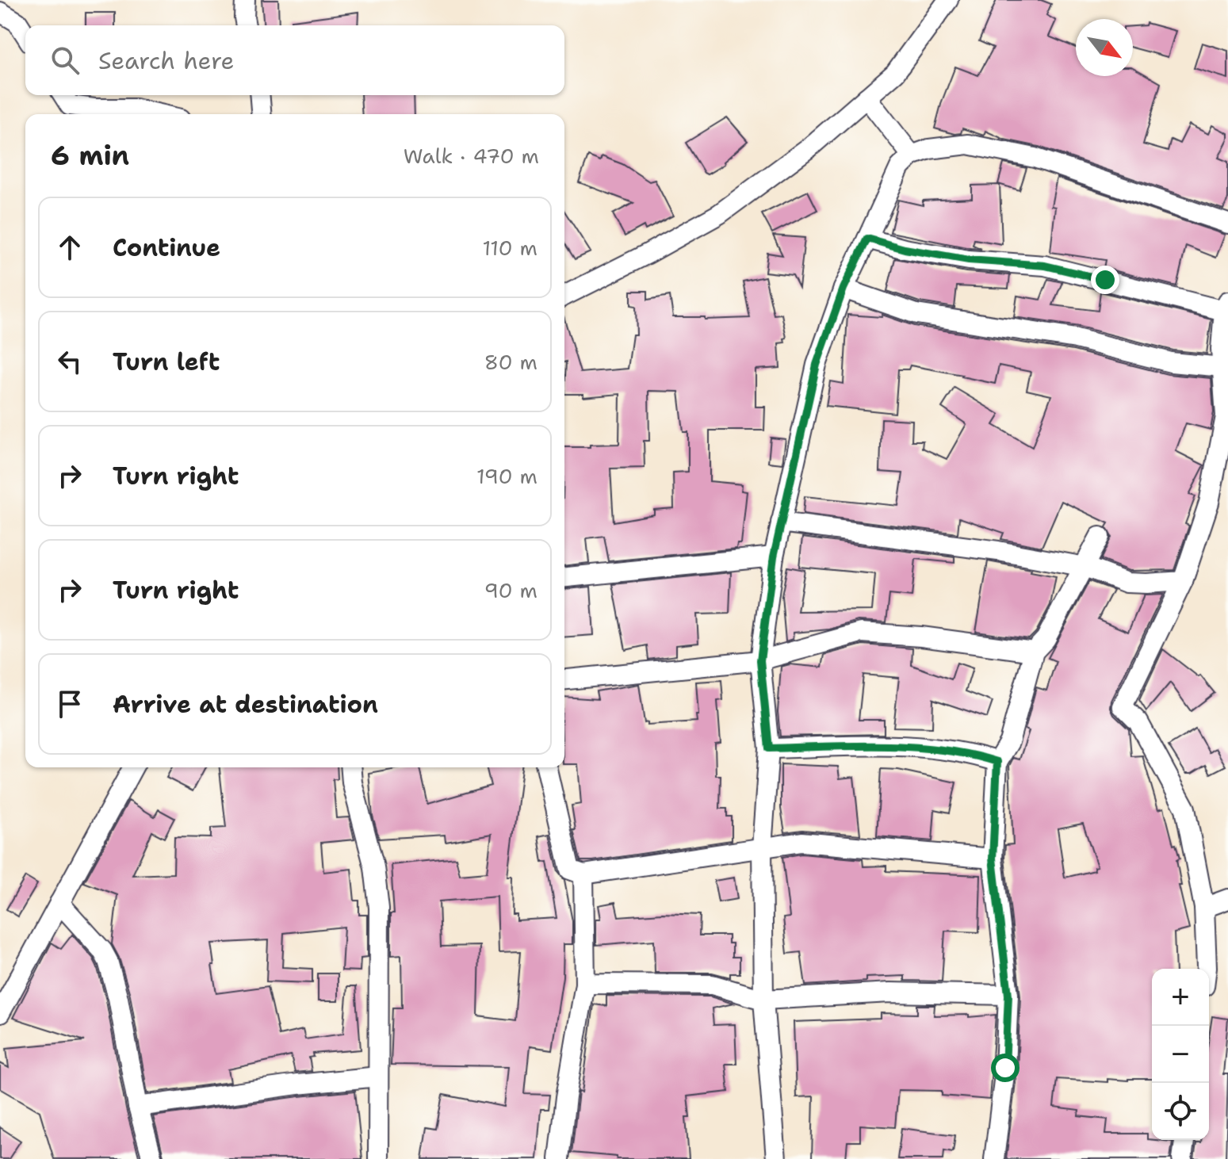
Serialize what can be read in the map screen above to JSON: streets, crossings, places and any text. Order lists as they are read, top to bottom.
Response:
{
  "north": "bottom right",
  "page": {
    "search": "Search here",
    "heading": ["6 min", "Walk · 470 m"],
    "list": [
      ["Continue", "110 m"],
      ["Turn left", "80 m"],
      ["Turn right", "190 m"],
      ["Turn right", "90 m"],
      "Arrive at destination"
    ],
    "map_buttons": ["+", "−"]
  }
}
